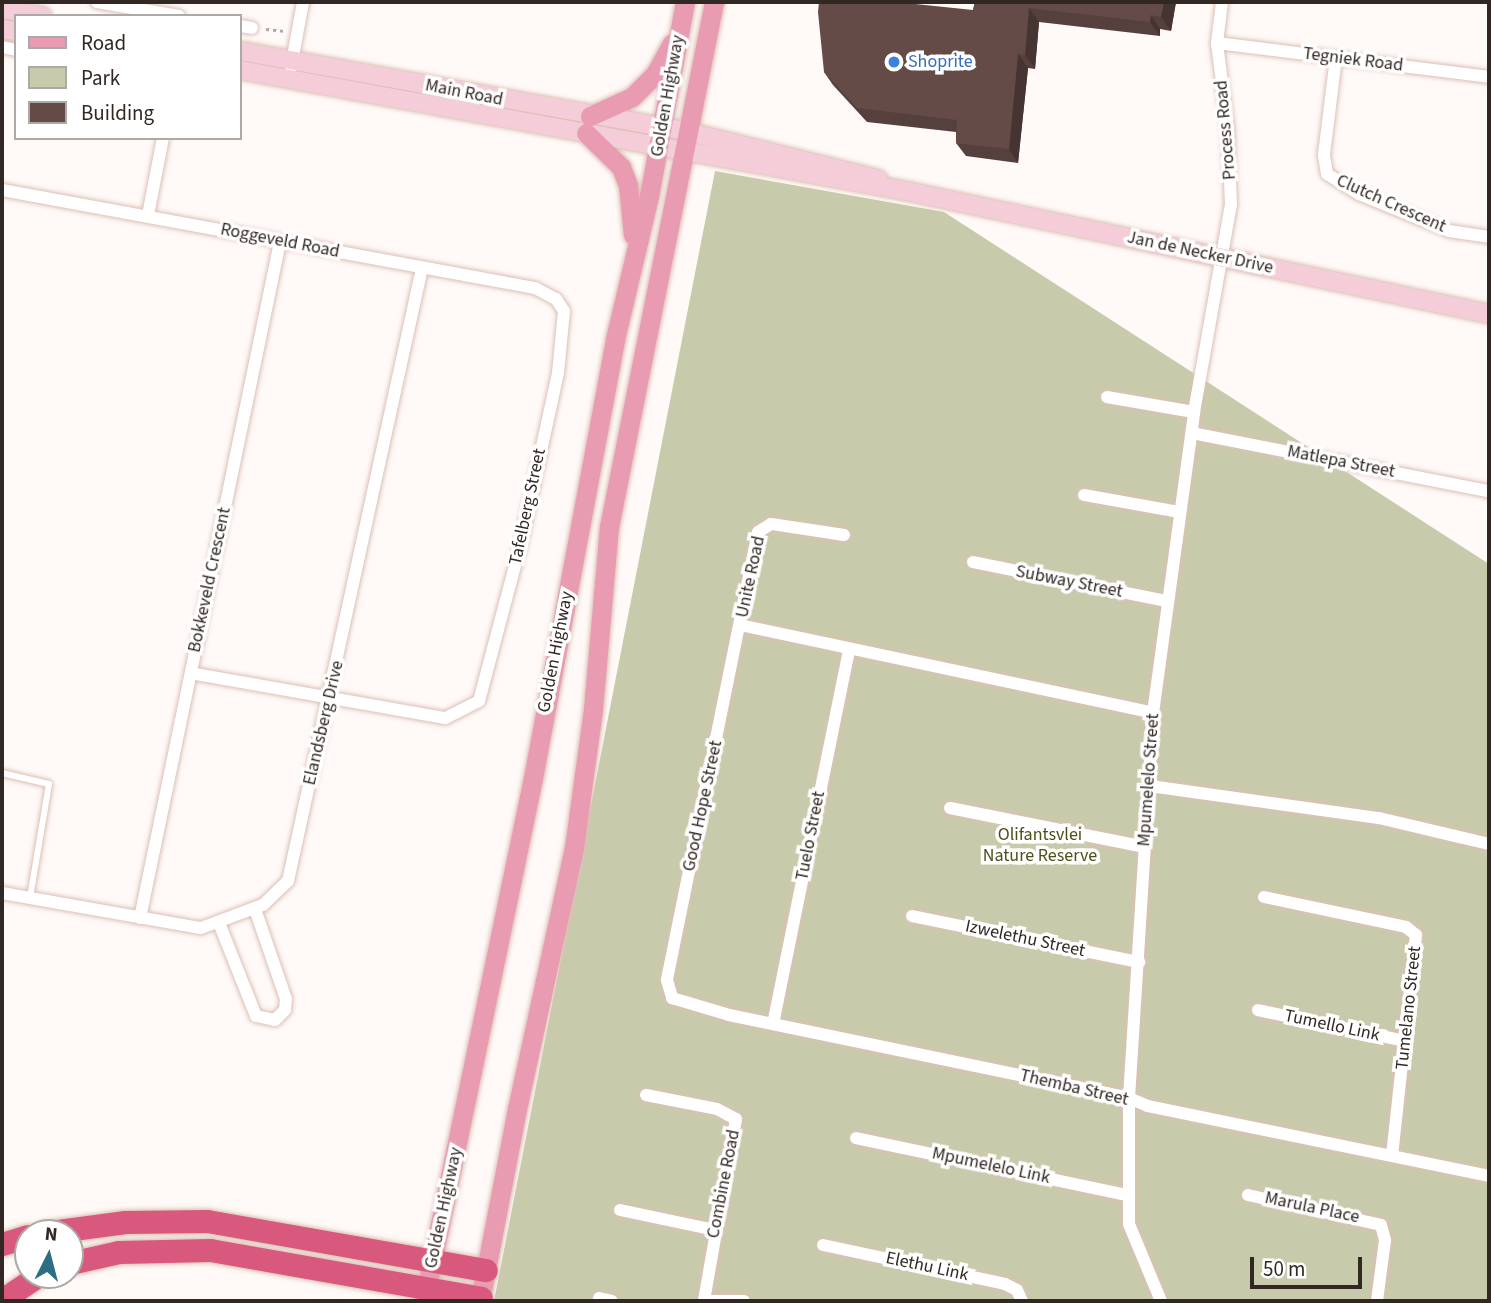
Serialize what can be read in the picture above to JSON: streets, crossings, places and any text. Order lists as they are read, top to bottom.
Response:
{
  "streets": {
    "main road": ["Main Road", "Golden Highway", "Jan de Necker Drive"],
    "street": [
      "Tegniek Road",
      "Process Road",
      "Clutch Crescent",
      "Roggeveld Road",
      "Matlepa Street",
      "Tafelberg Street",
      "Unite Road",
      "Bokkeveld Crescent",
      "Subway Street",
      "Elandsberg Drive",
      "Mpumelelo Street",
      "Good Hope Street",
      "Tuelo Street",
      "Izwelethu Street",
      "Tumelano Street",
      "Tumello Link",
      "Themba Street",
      "Mpumelelo Link",
      "Combine Road",
      "Marula Place",
      "Elethu Link"
    ]
  },
  "crossings": [
    ["Tegniek Road", "Process Road"],
    ["Tegniek Road", "Clutch Crescent"],
    ["Main Road", "Golden Highway"],
    ["Main Road", "Jan de Necker Drive"],
    ["Golden Highway", "Jan de Necker Drive"],
    ["Process Road", "Jan de Necker Drive"],
    ["Process Road", "Mpumelelo Street"],
    ["Roggeveld Road", "Tafelberg Street"],
    ["Roggeveld Road", "Bokkeveld Crescent"],
    ["Roggeveld Road", "Elandsberg Drive"],
    ["Jan de Necker Drive", "Mpumelelo Street"],
    ["Matlepa Street", "Mpumelelo Street"],
    ["Tafelberg Street", "Elandsberg Drive"],
    ["Unite Road", "Good Hope Street"],
    ["Bokkeveld Crescent", "Elandsberg Drive"],
    ["Subway Street", "Mpumelelo Street"],
    ["Mpumelelo Street", "Izwelethu Street"],
    ["Mpumelelo Street", "Themba Street"],
    ["Mpumelelo Street", "Mpumelelo Link"],
    ["Good Hope Street", "Themba Street"],
    ["Tuelo Street", "Themba Street"],
    ["Tumelano Street", "Tumello Link"],
    ["Tumelano Street", "Themba Street"]
  ],
  "parks": ["Olifantsvlei Nature Reserve"],
  "places": ["Shoprite"],
  "legend": ["Road", "Park", "Building"],
  "scale_bar": "50 m",
  "north": "top"
}
